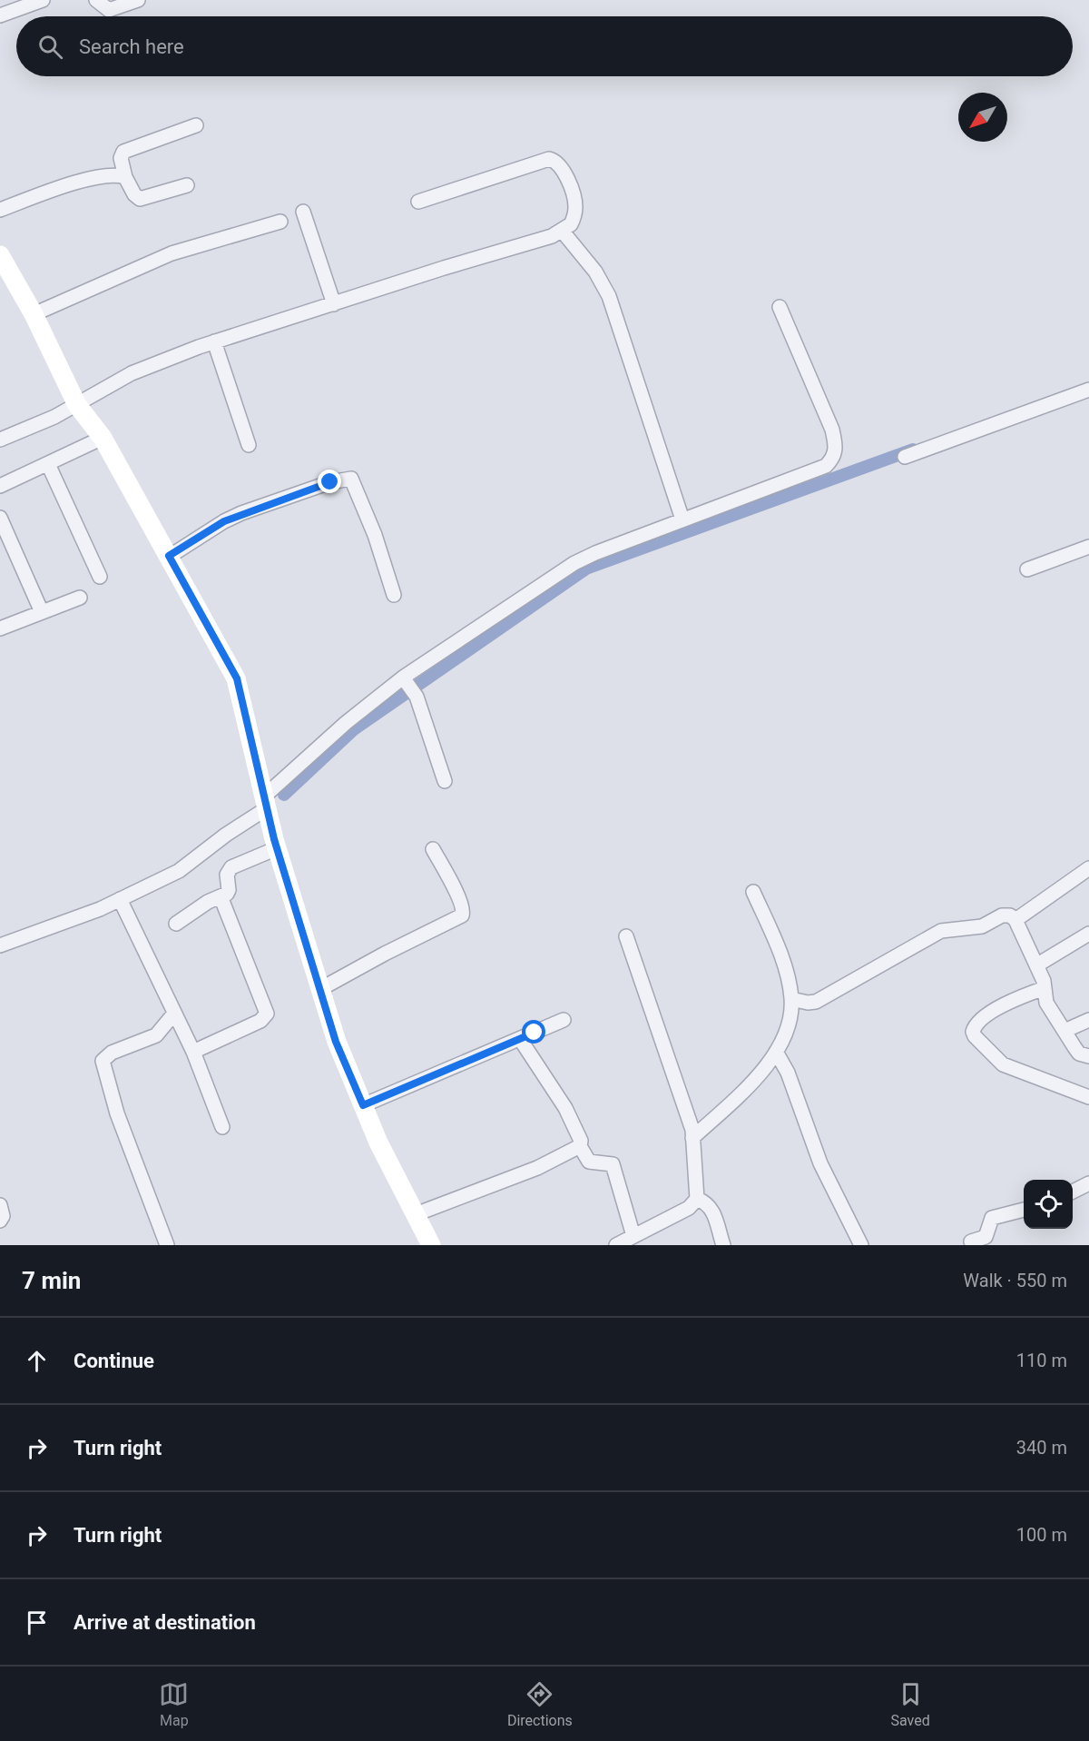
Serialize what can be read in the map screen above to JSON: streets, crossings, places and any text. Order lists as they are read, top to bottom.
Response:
{
  "north": "bottom left",
  "page": {
    "search": "Search here",
    "heading": ["7 min", "Walk · 550 m"],
    "list": [
      ["Continue", "110 m"],
      ["Turn right", "340 m"],
      ["Turn right", "100 m"],
      "Arrive at destination"
    ],
    "nav": ["Map", "Directions", "Saved"]
  }
}
